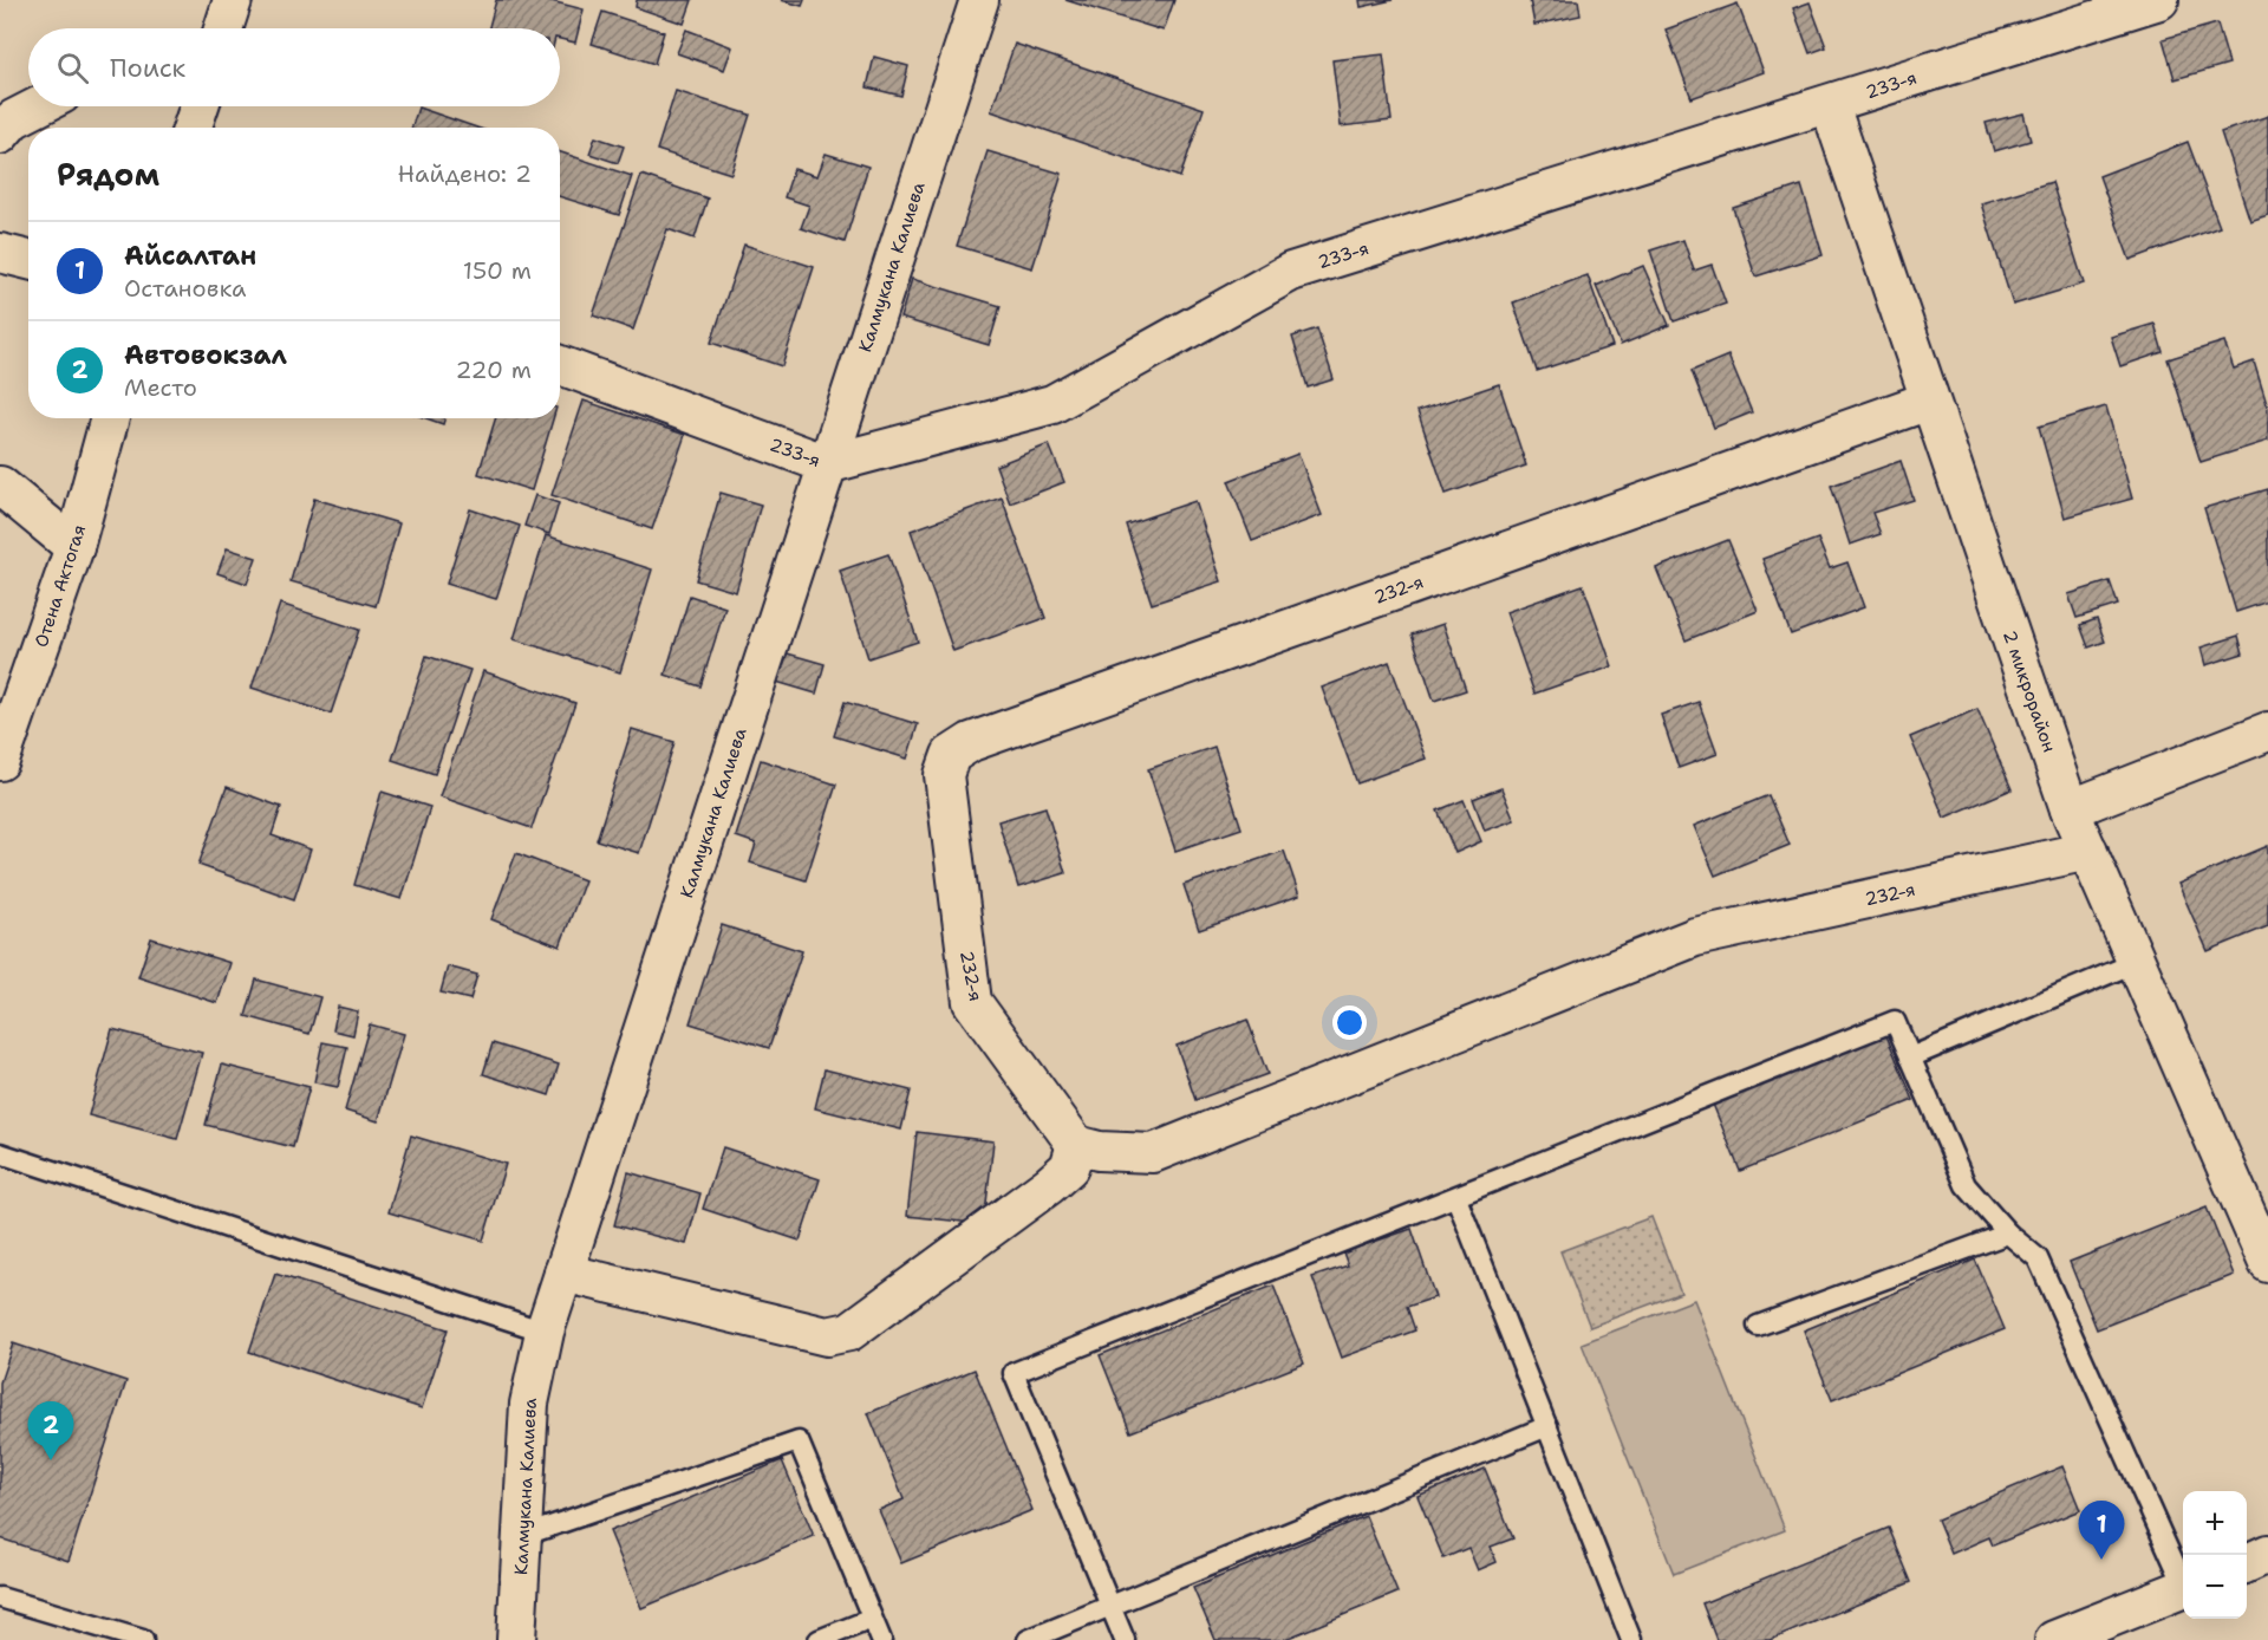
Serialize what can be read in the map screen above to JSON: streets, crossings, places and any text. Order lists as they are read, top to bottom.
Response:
{
  "streets": {
    "street": [
      "233-я",
      "Калмукана Калиева",
      "Отена Актогая",
      "232-я",
      "2 микрорайон"
    ]
  },
  "crossings": [
    ["233-я", "Калмукана Калиева"],
    ["233-я", "2 микрорайон"],
    ["232-я", "2 микрорайон"]
  ],
  "page": {
    "search": "Поиск",
    "heading": ["Рядом", "Найдено: 2"],
    "list": [
      {
        "mark": "1",
        "name": "Айсалтан",
        "note": "Остановка",
        "value": "150 m"
      },
      {
        "mark": "2",
        "name": "Автовокзал",
        "note": "Место",
        "value": "220 m"
      }
    ],
    "pins": ["2", "1"],
    "map_buttons": ["+", "−"]
  }
}
